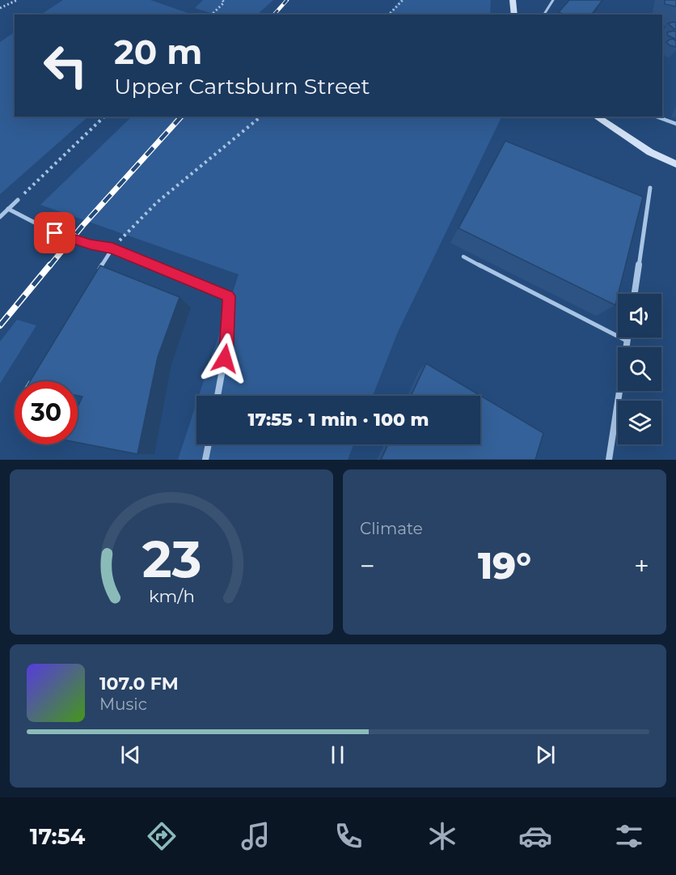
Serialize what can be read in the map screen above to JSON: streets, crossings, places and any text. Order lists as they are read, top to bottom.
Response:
{
  "page": {
    "turn": ["20 m", "Upper Cartsburn Street"],
    "limit": "30",
    "trip": "17:55 · 1 min · 100 m",
    "tile": "Climate",
    "heat": ["−", "19°", "+"],
    "song": ["107.0 FM", "Music"],
    "tabs": "17:54",
    "gauge": ["23", "km/h"]
  }
}
